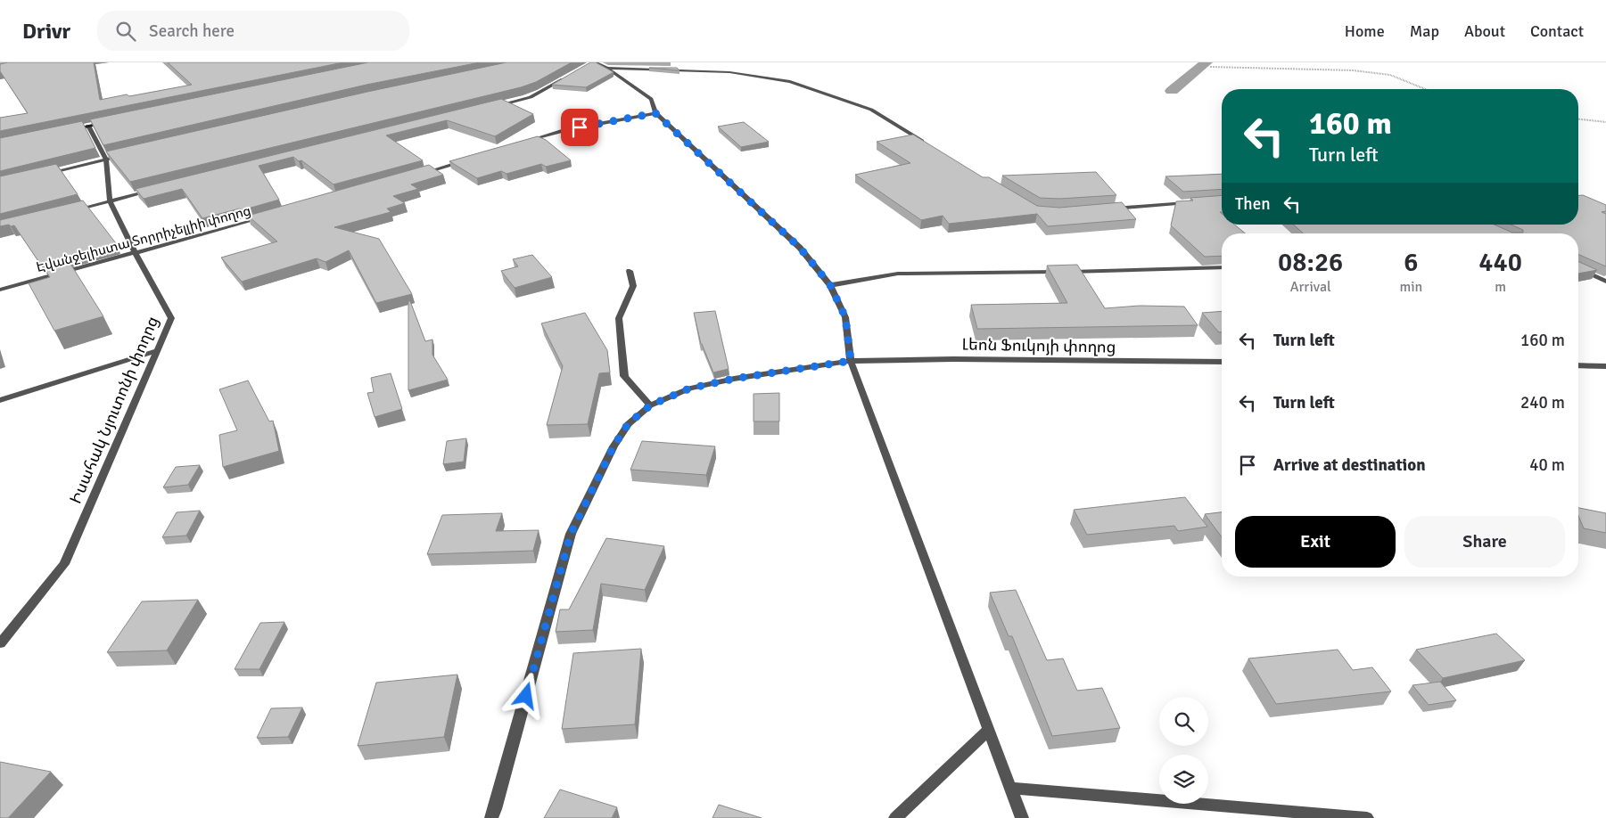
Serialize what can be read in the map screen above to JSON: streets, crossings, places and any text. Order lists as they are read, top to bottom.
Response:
{
  "streets": {
    "street": ["Էվանջելիստա Տորրիչելլիի փողոց", "Լեոն Ֆուկոյի փողոց", "Իսահակ Նյուտոնի փողոց"]
  },
  "crossings": [
    ["Էվանջելիստա Տորրիչելլիի փողոց", "Իսահակ Նյուտոնի փողոց"]
  ],
  "page": {
    "header": "Drivr",
    "search": "Search here",
    "nav": [
      "Home",
      "Map",
      "About",
      "Contact"
    ],
    "turn": ["160 m", "Turn left"],
    "then": "Then",
    "eta": [
      "08:26",
      "Arrival",
      "6",
      "min",
      "440",
      "m"
    ],
    "list": [
      {
        "name": "Turn left",
        "value": "160 m"
      },
      {
        "name": "Turn left",
        "value": "240 m"
      },
      {
        "name": "Arrive at destination",
        "value": "40 m"
      }
    ],
    "buttons": ["Exit", "Share"]
  }
}
